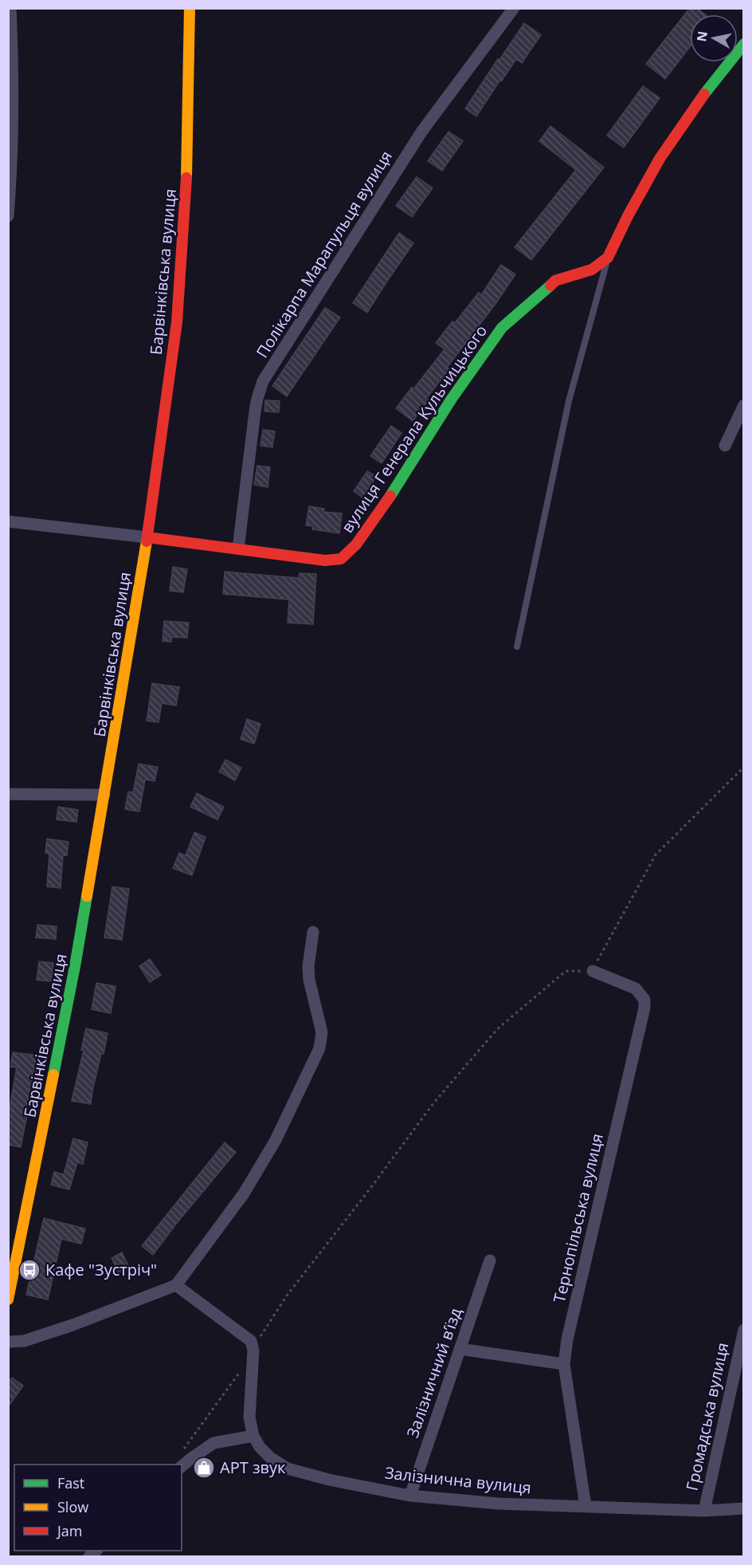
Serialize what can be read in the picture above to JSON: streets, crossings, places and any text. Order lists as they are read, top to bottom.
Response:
{
  "streets": {
    "street": [
      "Полікарпа Марапульця вулиця",
      "Барвінківська вулиця",
      "вулиця Генерала Кульчицького",
      "Тернопільська вулиця",
      "Залізничний в’їзд",
      "Громадська вулиця",
      "Залізнична вулиця"
    ]
  },
  "crossings": [
    ["Полікарпа Марапульця вулиця", "вулиця Генерала Кульчицького"],
    ["Барвінківська вулиця", "вулиця Генерала Кульчицького"],
    ["Тернопільська вулиця", "Залізнична вулиця"],
    ["Залізничний в’їзд", "Залізнична вулиця"],
    ["Громадська вулиця", "Залізнична вулиця"]
  ],
  "places": {
    "bus stop": ["Кафе \"Зустріч\""],
    "shop": ["АРТ звук"]
  },
  "legend": ["Fast", "Slow", "Jam"],
  "north": "left"
}
